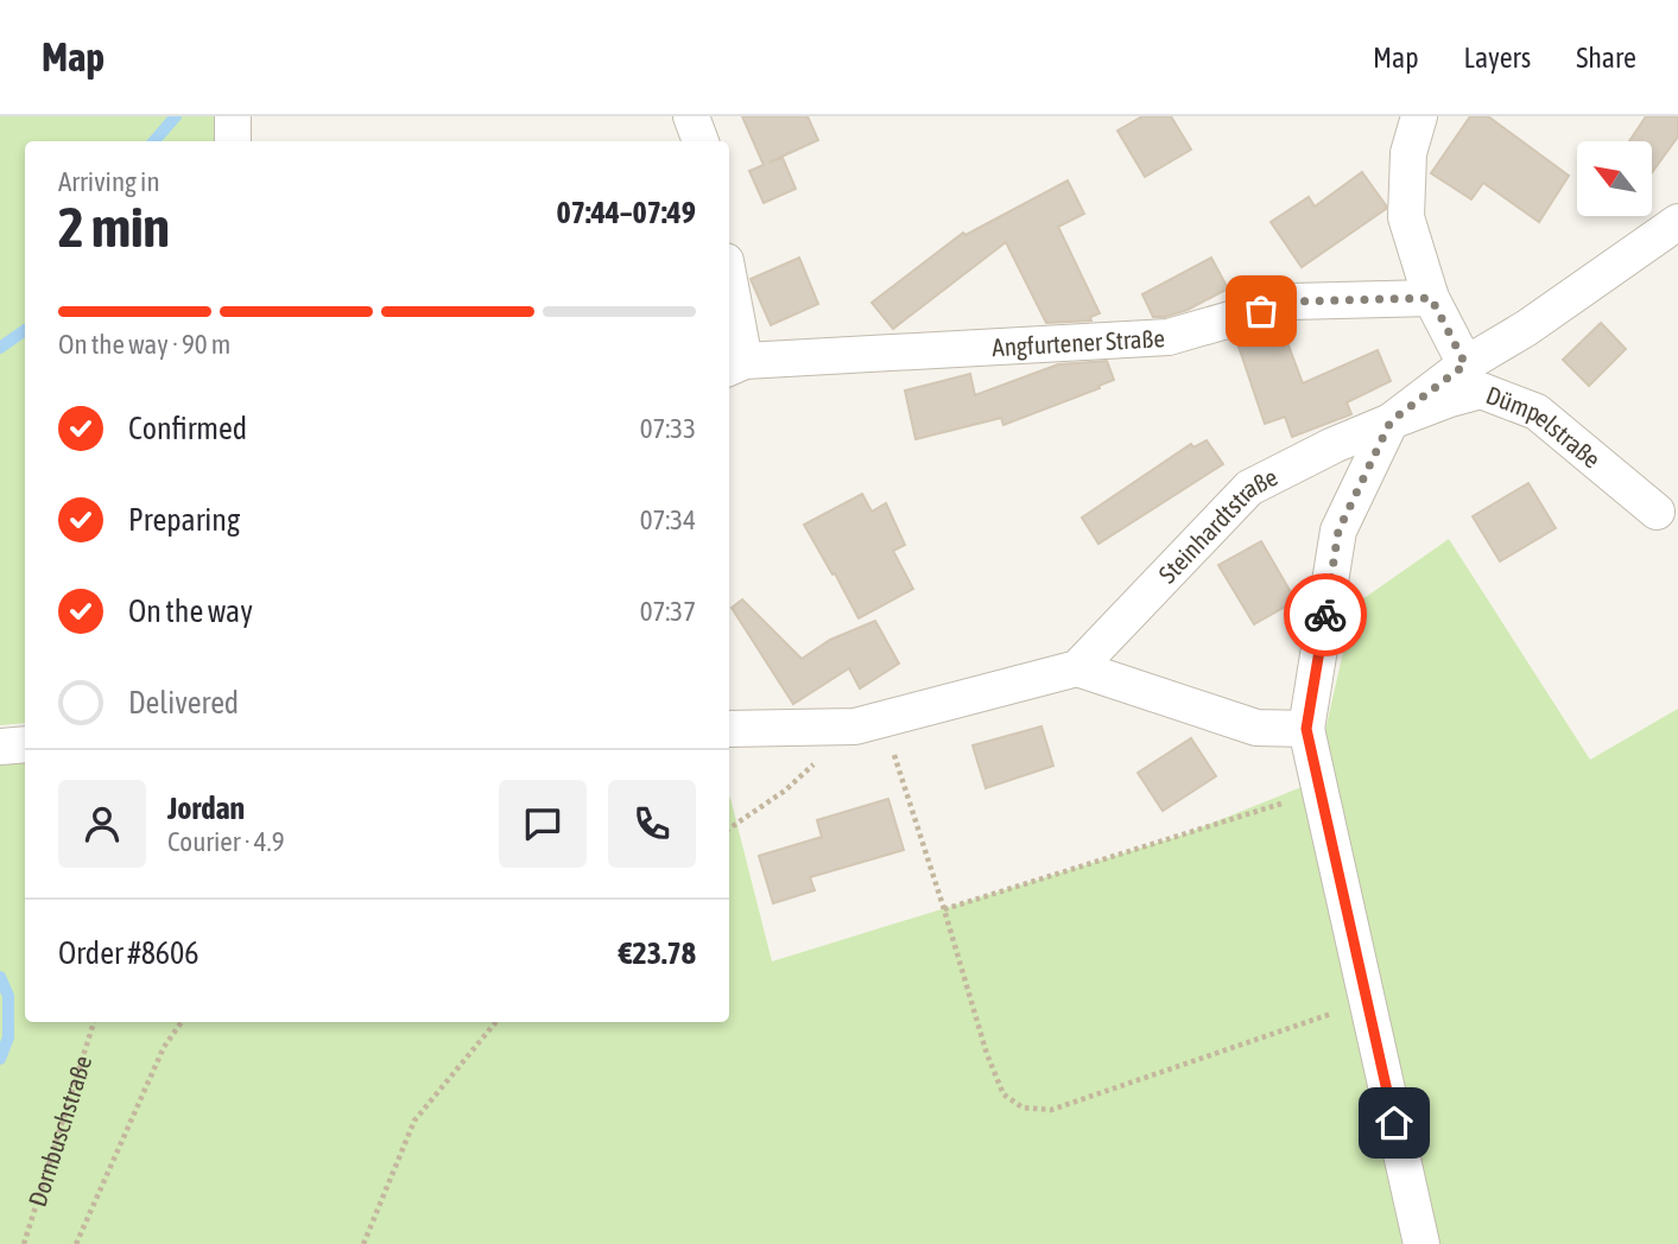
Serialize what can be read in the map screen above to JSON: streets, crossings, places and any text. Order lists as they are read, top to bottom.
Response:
{
  "streets": {
    "street": ["Angfurtener Straße", "Dümpelstraße", "Steinhardtstraße"],
    "path": ["Dornbuschstraße"]
  },
  "crossings": [
    ["Dümpelstraße", "Steinhardtstraße"]
  ],
  "north": "top left",
  "page": {
    "header": "Map",
    "nav": ["Map", "Layers", "Share"],
    "heading": ["2 min", "Arriving in", "07:44–07:49"],
    "panel": [
      "Jordan",
      "Courier · 4.9",
      "Order #8606",
      "€23.78"
    ],
    "bar": "On the way · 90 m",
    "list": [
      ["Confirmed", "07:33"],
      ["Preparing", "07:34"],
      ["On the way", "07:37"],
      "Delivered"
    ]
  }
}
